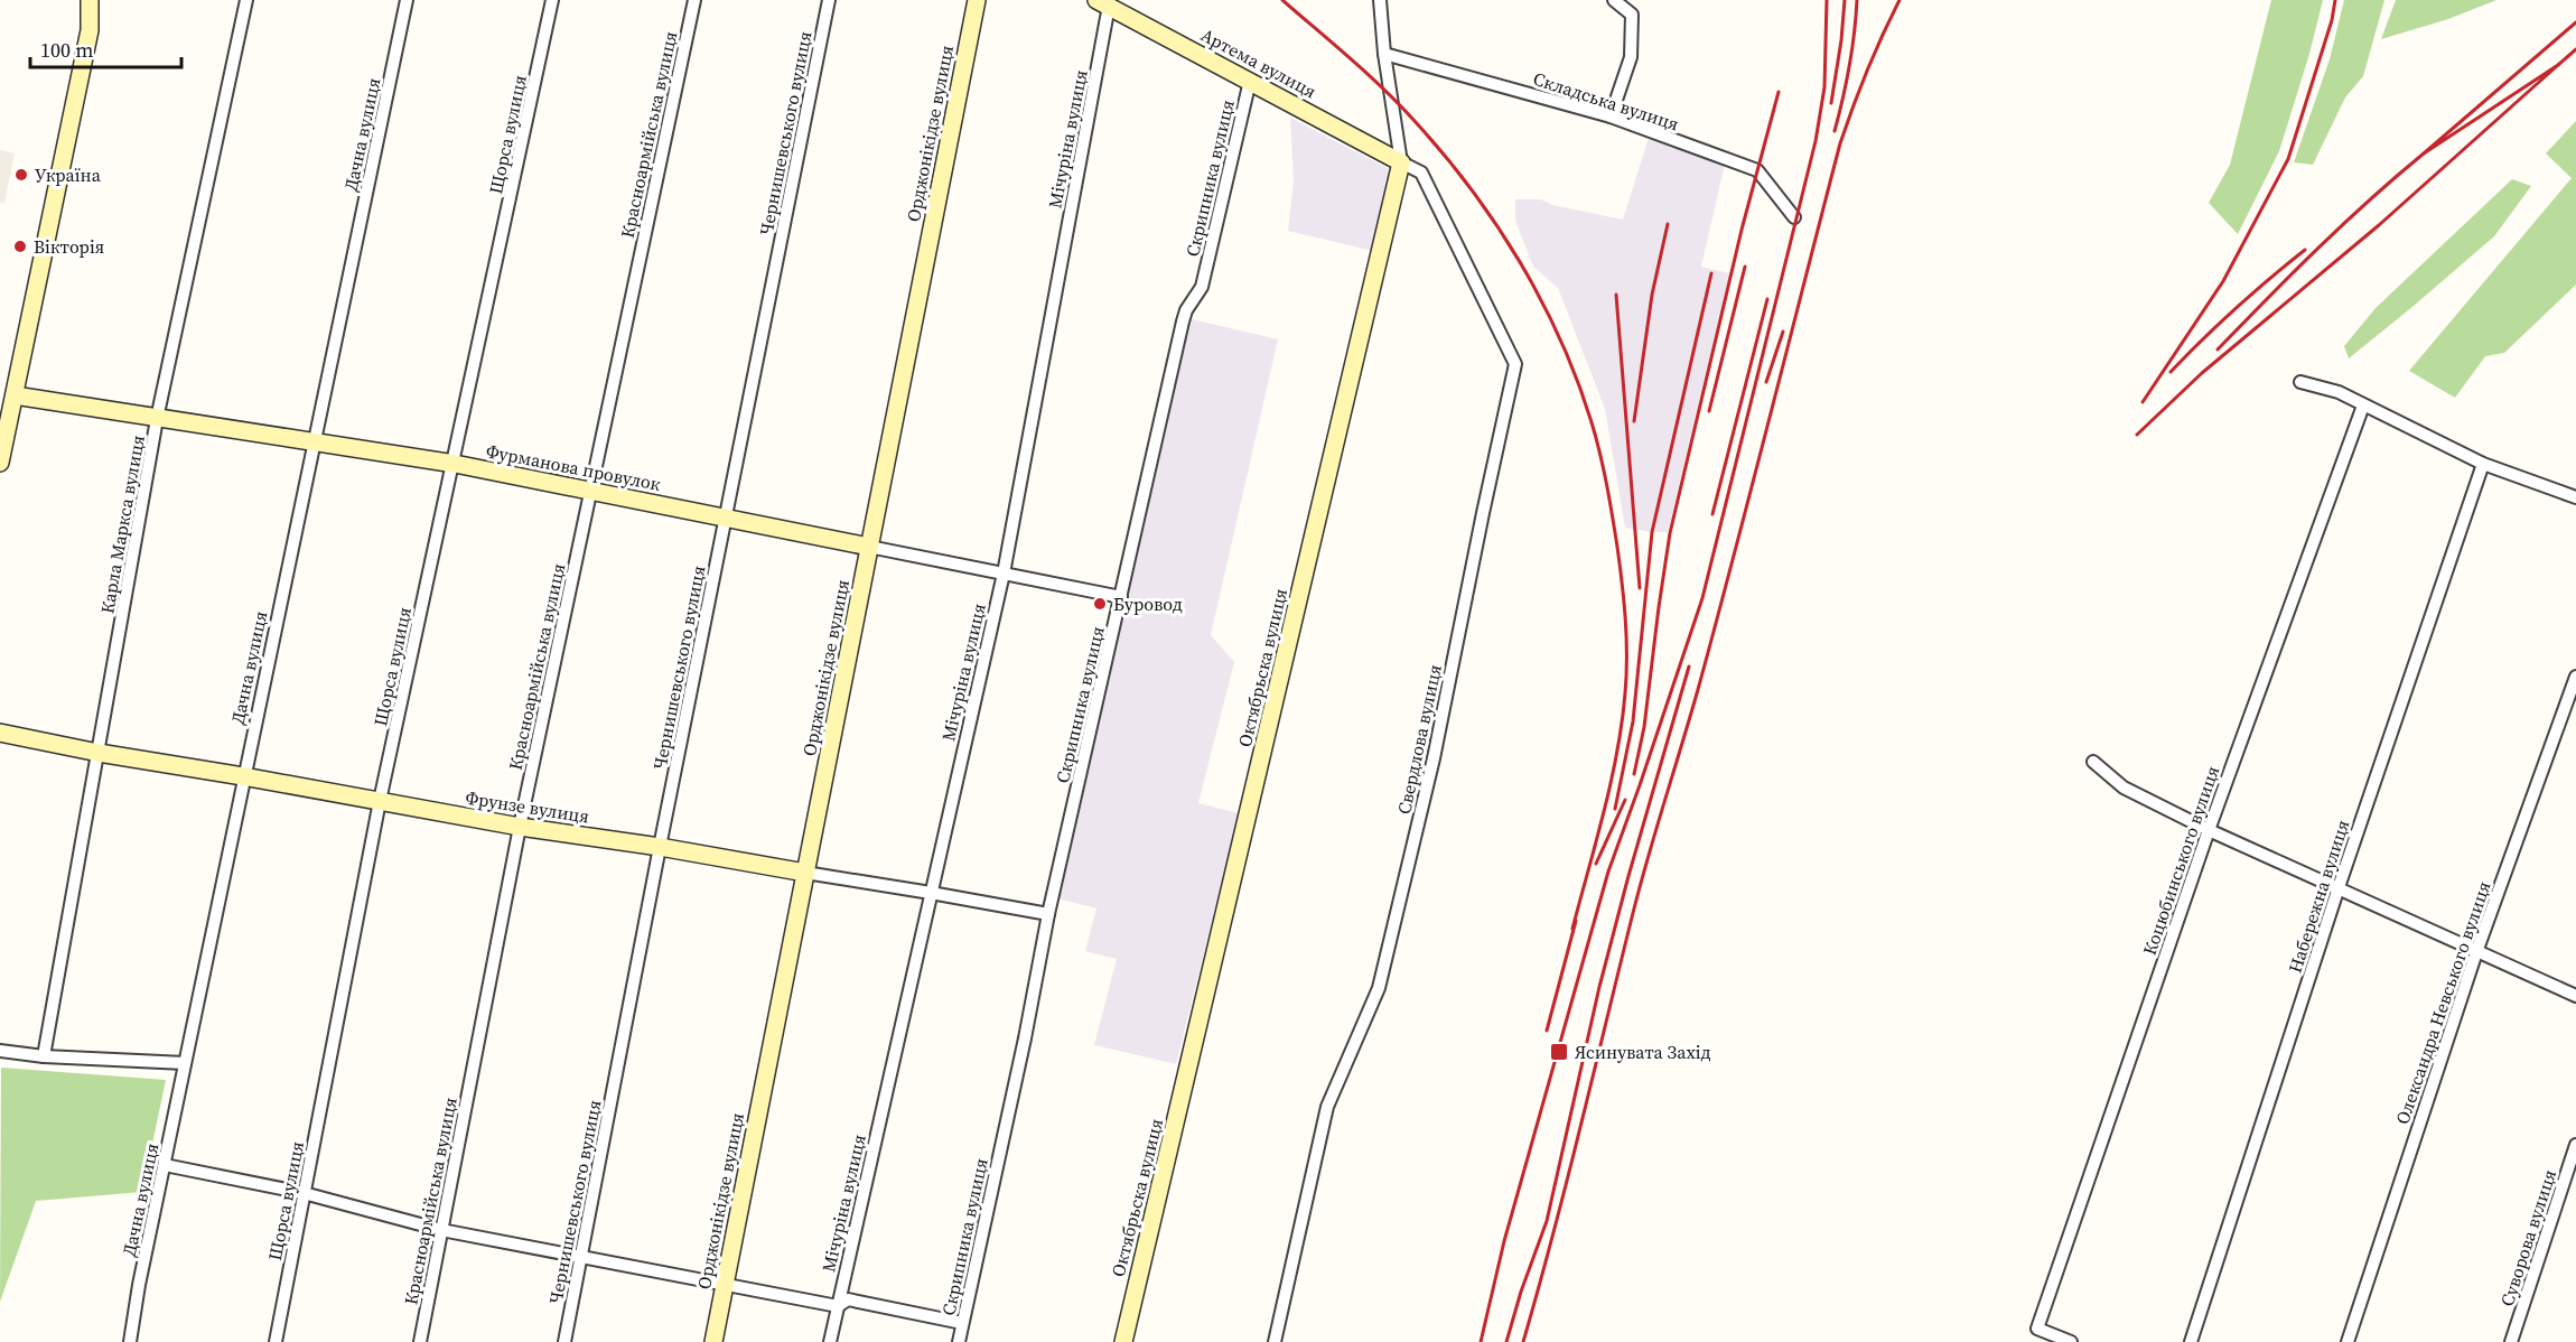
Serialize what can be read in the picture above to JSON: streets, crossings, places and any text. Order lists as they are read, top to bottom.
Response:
{
  "streets": {
    "main road": [
      "Артема вулиця",
      "Орджонікідзе вулиця",
      "Фурманова провулок",
      "Октябрьска вулиця",
      "Фрунзе вулиця"
    ],
    "street": [
      "Складська вулиця",
      "Чернишевського вулиця",
      "Дачна вулиця",
      "Щорса вулиця",
      "Красноармійська вулиця",
      "Мічуріна вулиця",
      "Скрипника вулиця",
      "Карла Маркса вулиця",
      "Свердлова вулиця",
      "Коцюбинського вулиця",
      "Набережна вулиця",
      "Олександра Невського вулиця",
      "Суворова вулиця"
    ]
  },
  "crossings": [
    ["Артема вулиця", "Мічуріна вулиця"],
    ["Артема вулиця", "Скрипника вулиця"],
    ["Артема вулиця", "Октябрьска вулиця"],
    ["Артема вулиця", "Свердлова вулиця"],
    ["Складська вулиця", "Октябрьска вулиця"],
    ["Чернишевського вулиця", "Фурманова провулок"],
    ["Чернишевського вулиця", "Фрунзе вулиця"],
    ["Орджонікідзе вулиця", "Фурманова провулок"],
    ["Орджонікідзе вулиця", "Фрунзе вулиця"],
    ["Дачна вулиця", "Фурманова провулок"],
    ["Дачна вулиця", "Фрунзе вулиця"],
    ["Щорса вулиця", "Фурманова провулок"],
    ["Щорса вулиця", "Фрунзе вулиця"],
    ["Красноармійська вулиця", "Фурманова провулок"],
    ["Красноармійська вулиця", "Фрунзе вулиця"],
    ["Мічуріна вулиця", "Фурманова провулок"],
    ["Мічуріна вулиця", "Фрунзе вулиця"],
    ["Скрипника вулиця", "Фурманова провулок"],
    ["Скрипника вулиця", "Фрунзе вулиця"],
    ["Фурманова провулок", "Карла Маркса вулиця"],
    ["Карла Маркса вулиця", "Фрунзе вулиця"],
    ["Октябрьска вулиця", "Свердлова вулиця"]
  ],
  "places": {
    "other": ["Україна", "Вікторія", "Буровод"],
    "transit": ["Ясинувата Захід"]
  },
  "scale_bar": "100 m"
}
